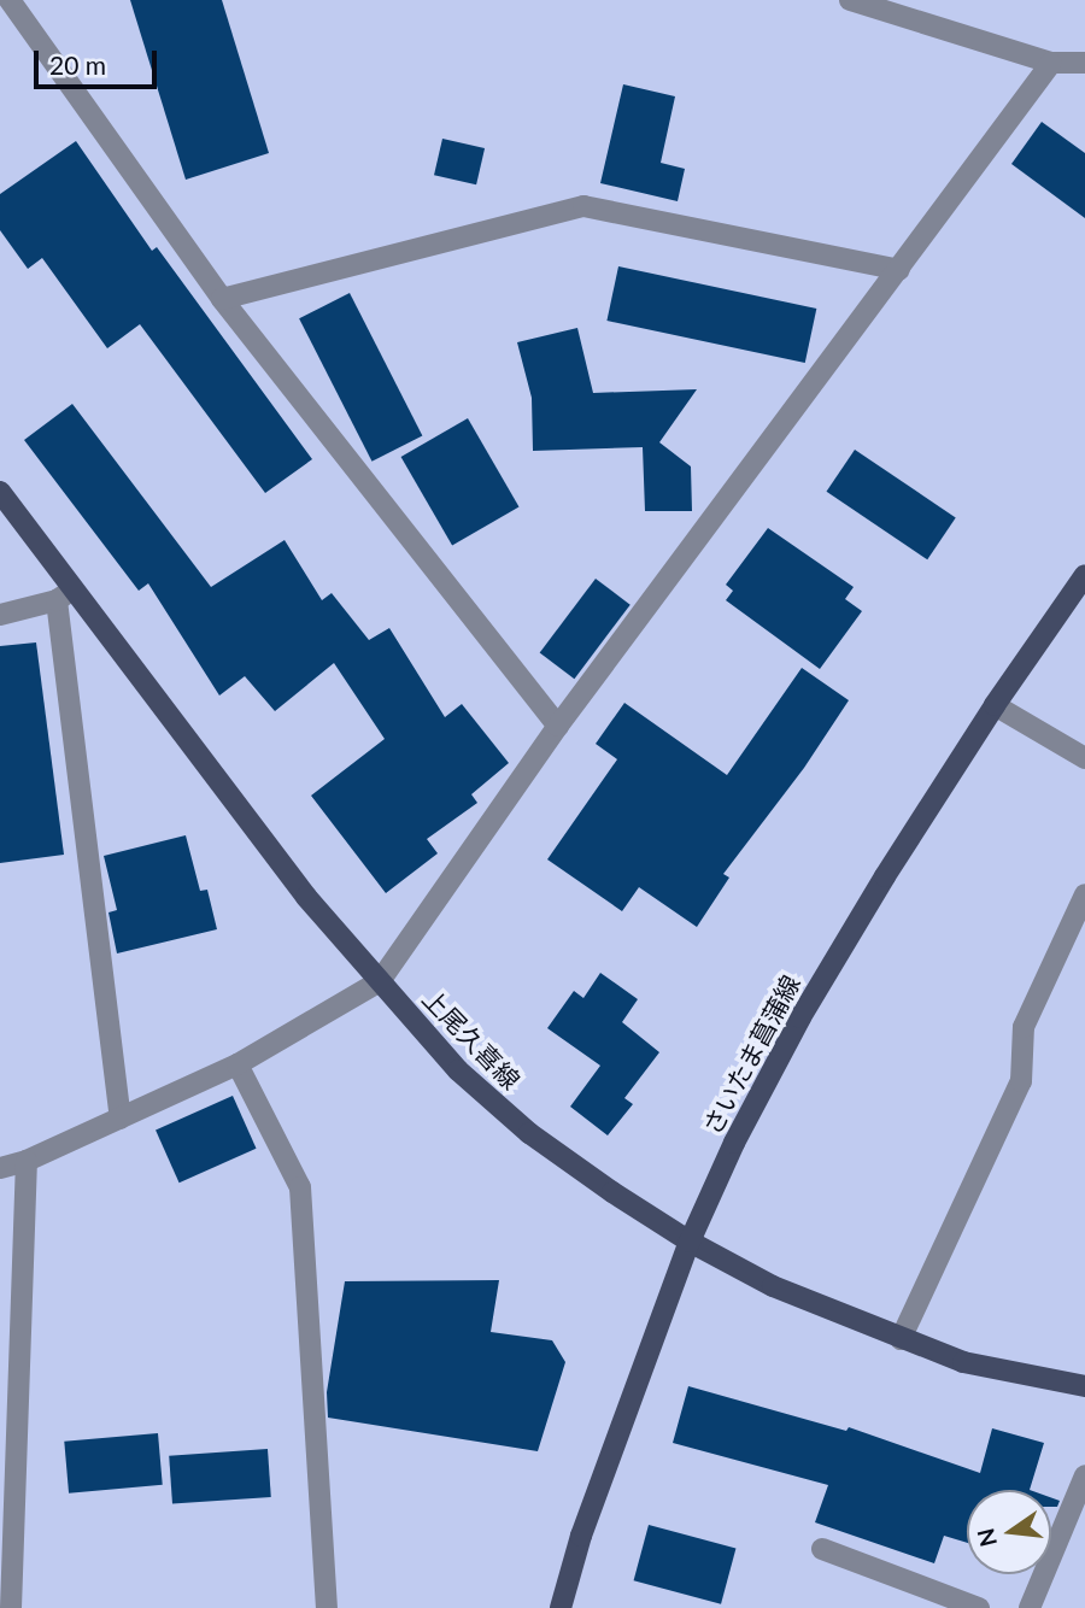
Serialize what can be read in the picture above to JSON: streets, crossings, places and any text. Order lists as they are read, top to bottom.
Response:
{
  "streets": {
    "main road": ["上尾久喜線", "さいたま菖蒲線"]
  },
  "crossings": [
    ["上尾久喜線", "さいたま菖蒲線"]
  ],
  "scale_bar": "20 m",
  "north": "left"
}
